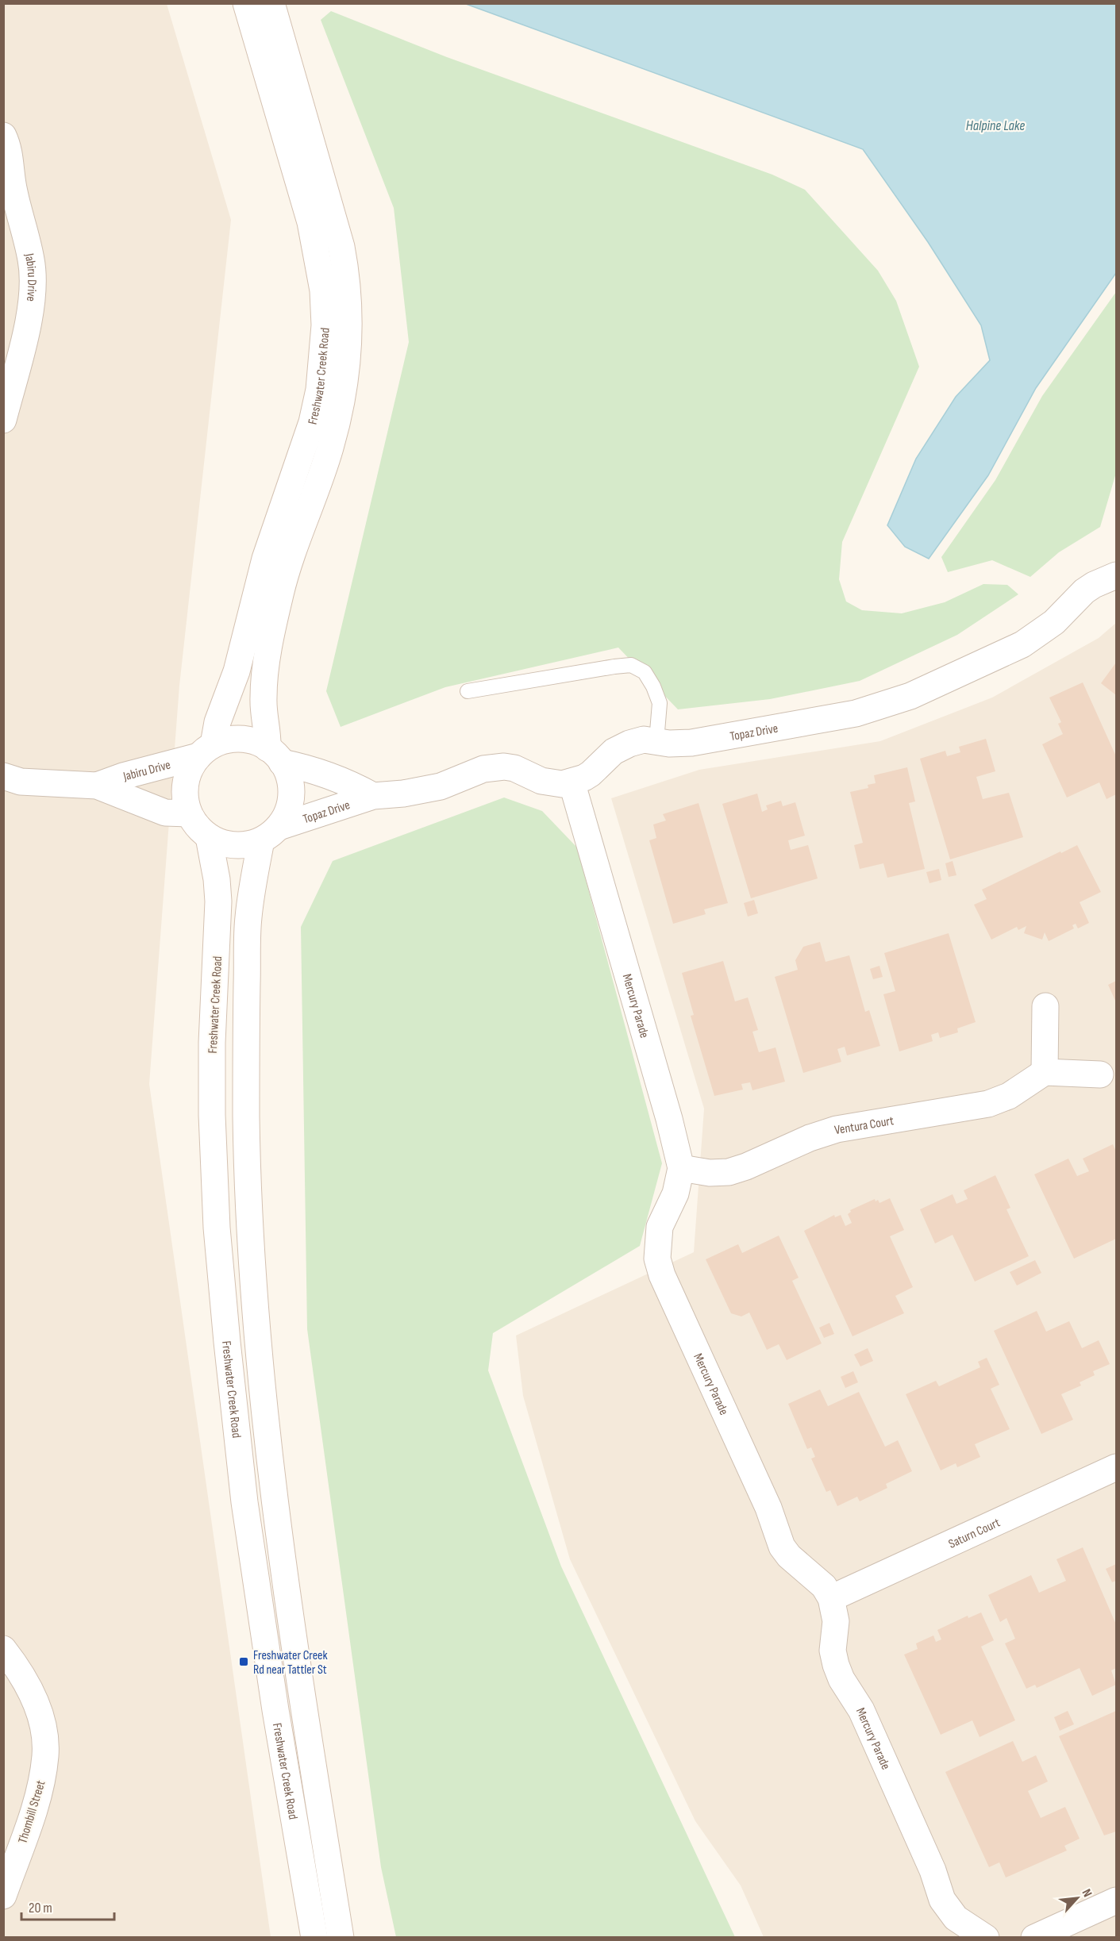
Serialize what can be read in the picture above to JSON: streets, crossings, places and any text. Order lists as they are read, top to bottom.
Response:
{
  "streets": {
    "street": [
      "Jabiru Drive",
      "Freshwater Creek Road",
      "Topaz Drive",
      "Mercury Parade",
      "Ventura Court",
      "Saturn Court",
      "Thombill Street"
    ]
  },
  "crossings": [
    ["Jabiru Drive", "Freshwater Creek Road"],
    ["Jabiru Drive", "Topaz Drive"],
    ["Freshwater Creek Road", "Topaz Drive"],
    ["Topaz Drive", "Mercury Parade"],
    ["Mercury Parade", "Ventura Court"],
    ["Mercury Parade", "Saturn Court"]
  ],
  "water": ["Halpine Lake"],
  "places": {
    "transit": ["Freshwater Creek Rd near Tattler St"]
  },
  "scale_bar": "20 m",
  "north": "top right"
}
